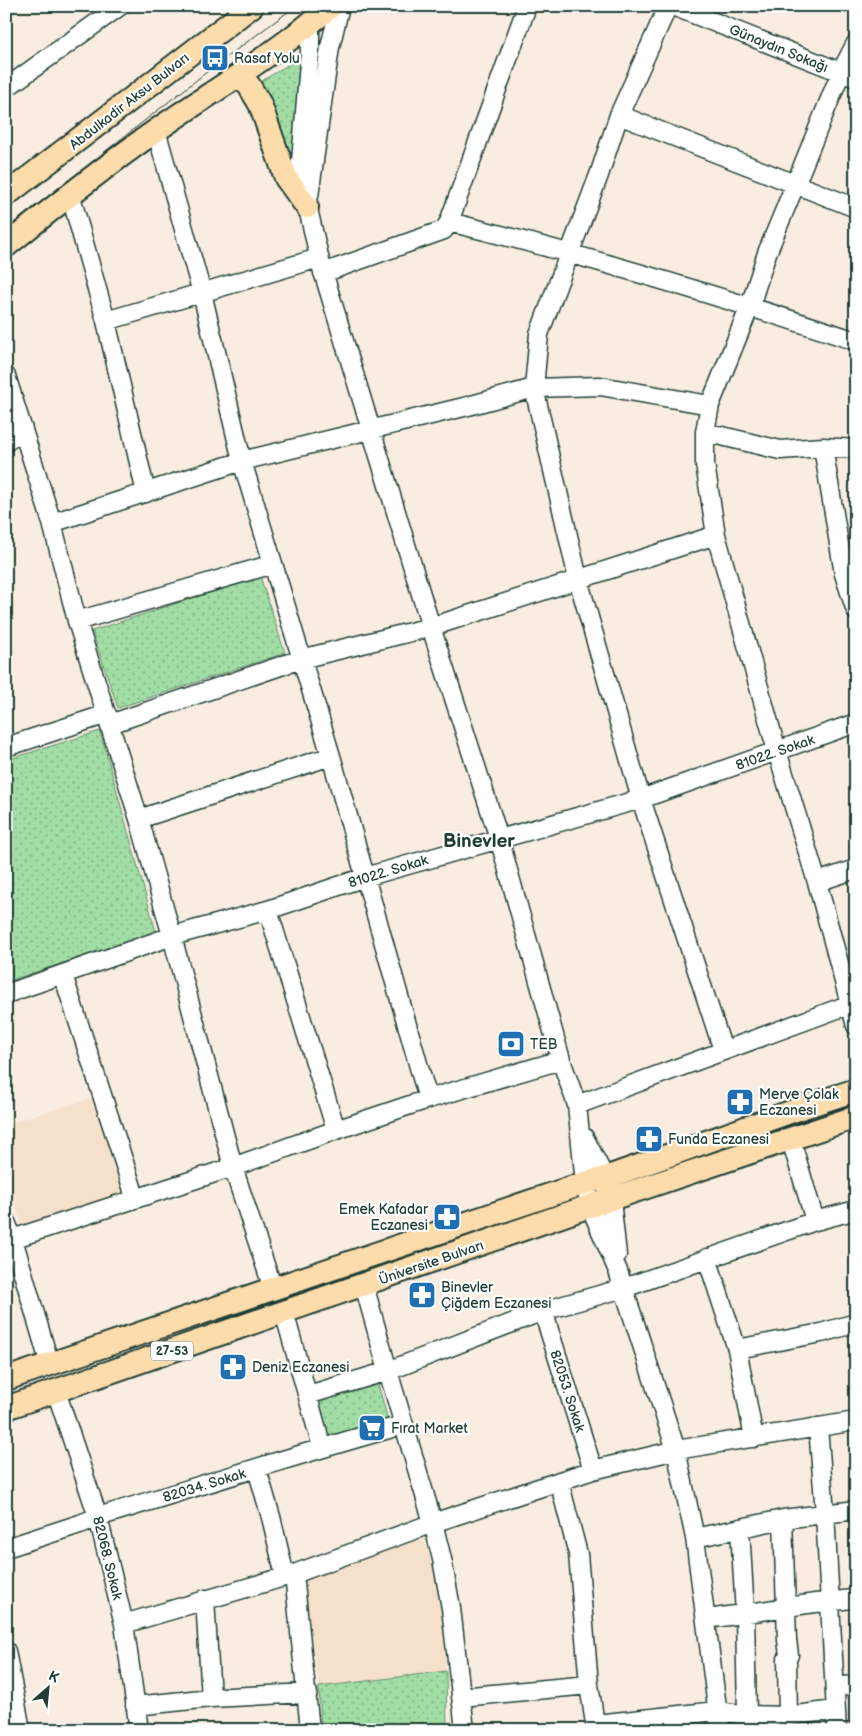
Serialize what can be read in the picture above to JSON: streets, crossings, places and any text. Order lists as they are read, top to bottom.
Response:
{
  "streets": {
    "main road": ["Abdulkadir Aksu Bulvarı", "Üniversite Bulvarı", "27-53"],
    "street": [
      "Günaydın Sokağı",
      "81022. Sokak",
      "82053. Sokak",
      "82034. Sokak",
      "82068. Sokak"
    ]
  },
  "crossings": [
    ["Üniversite Bulvarı", "82068. Sokak"],
    ["82034. Sokak", "82068. Sokak"]
  ],
  "districts": ["Binevler"],
  "places": {
    "bus stop": ["Rasaf Yolu"],
    "bank": ["TEB"],
    "pharmacy": [
      "Merve Çolak Eczanesi",
      "Funda Eczanesi",
      "Emek Kafadar Eczanesi",
      "Binevler Çiğdem Eczanesi",
      "Deniz Eczanesi"
    ],
    "supermarket": ["Fırat Market"]
  },
  "north": "top right"
}
